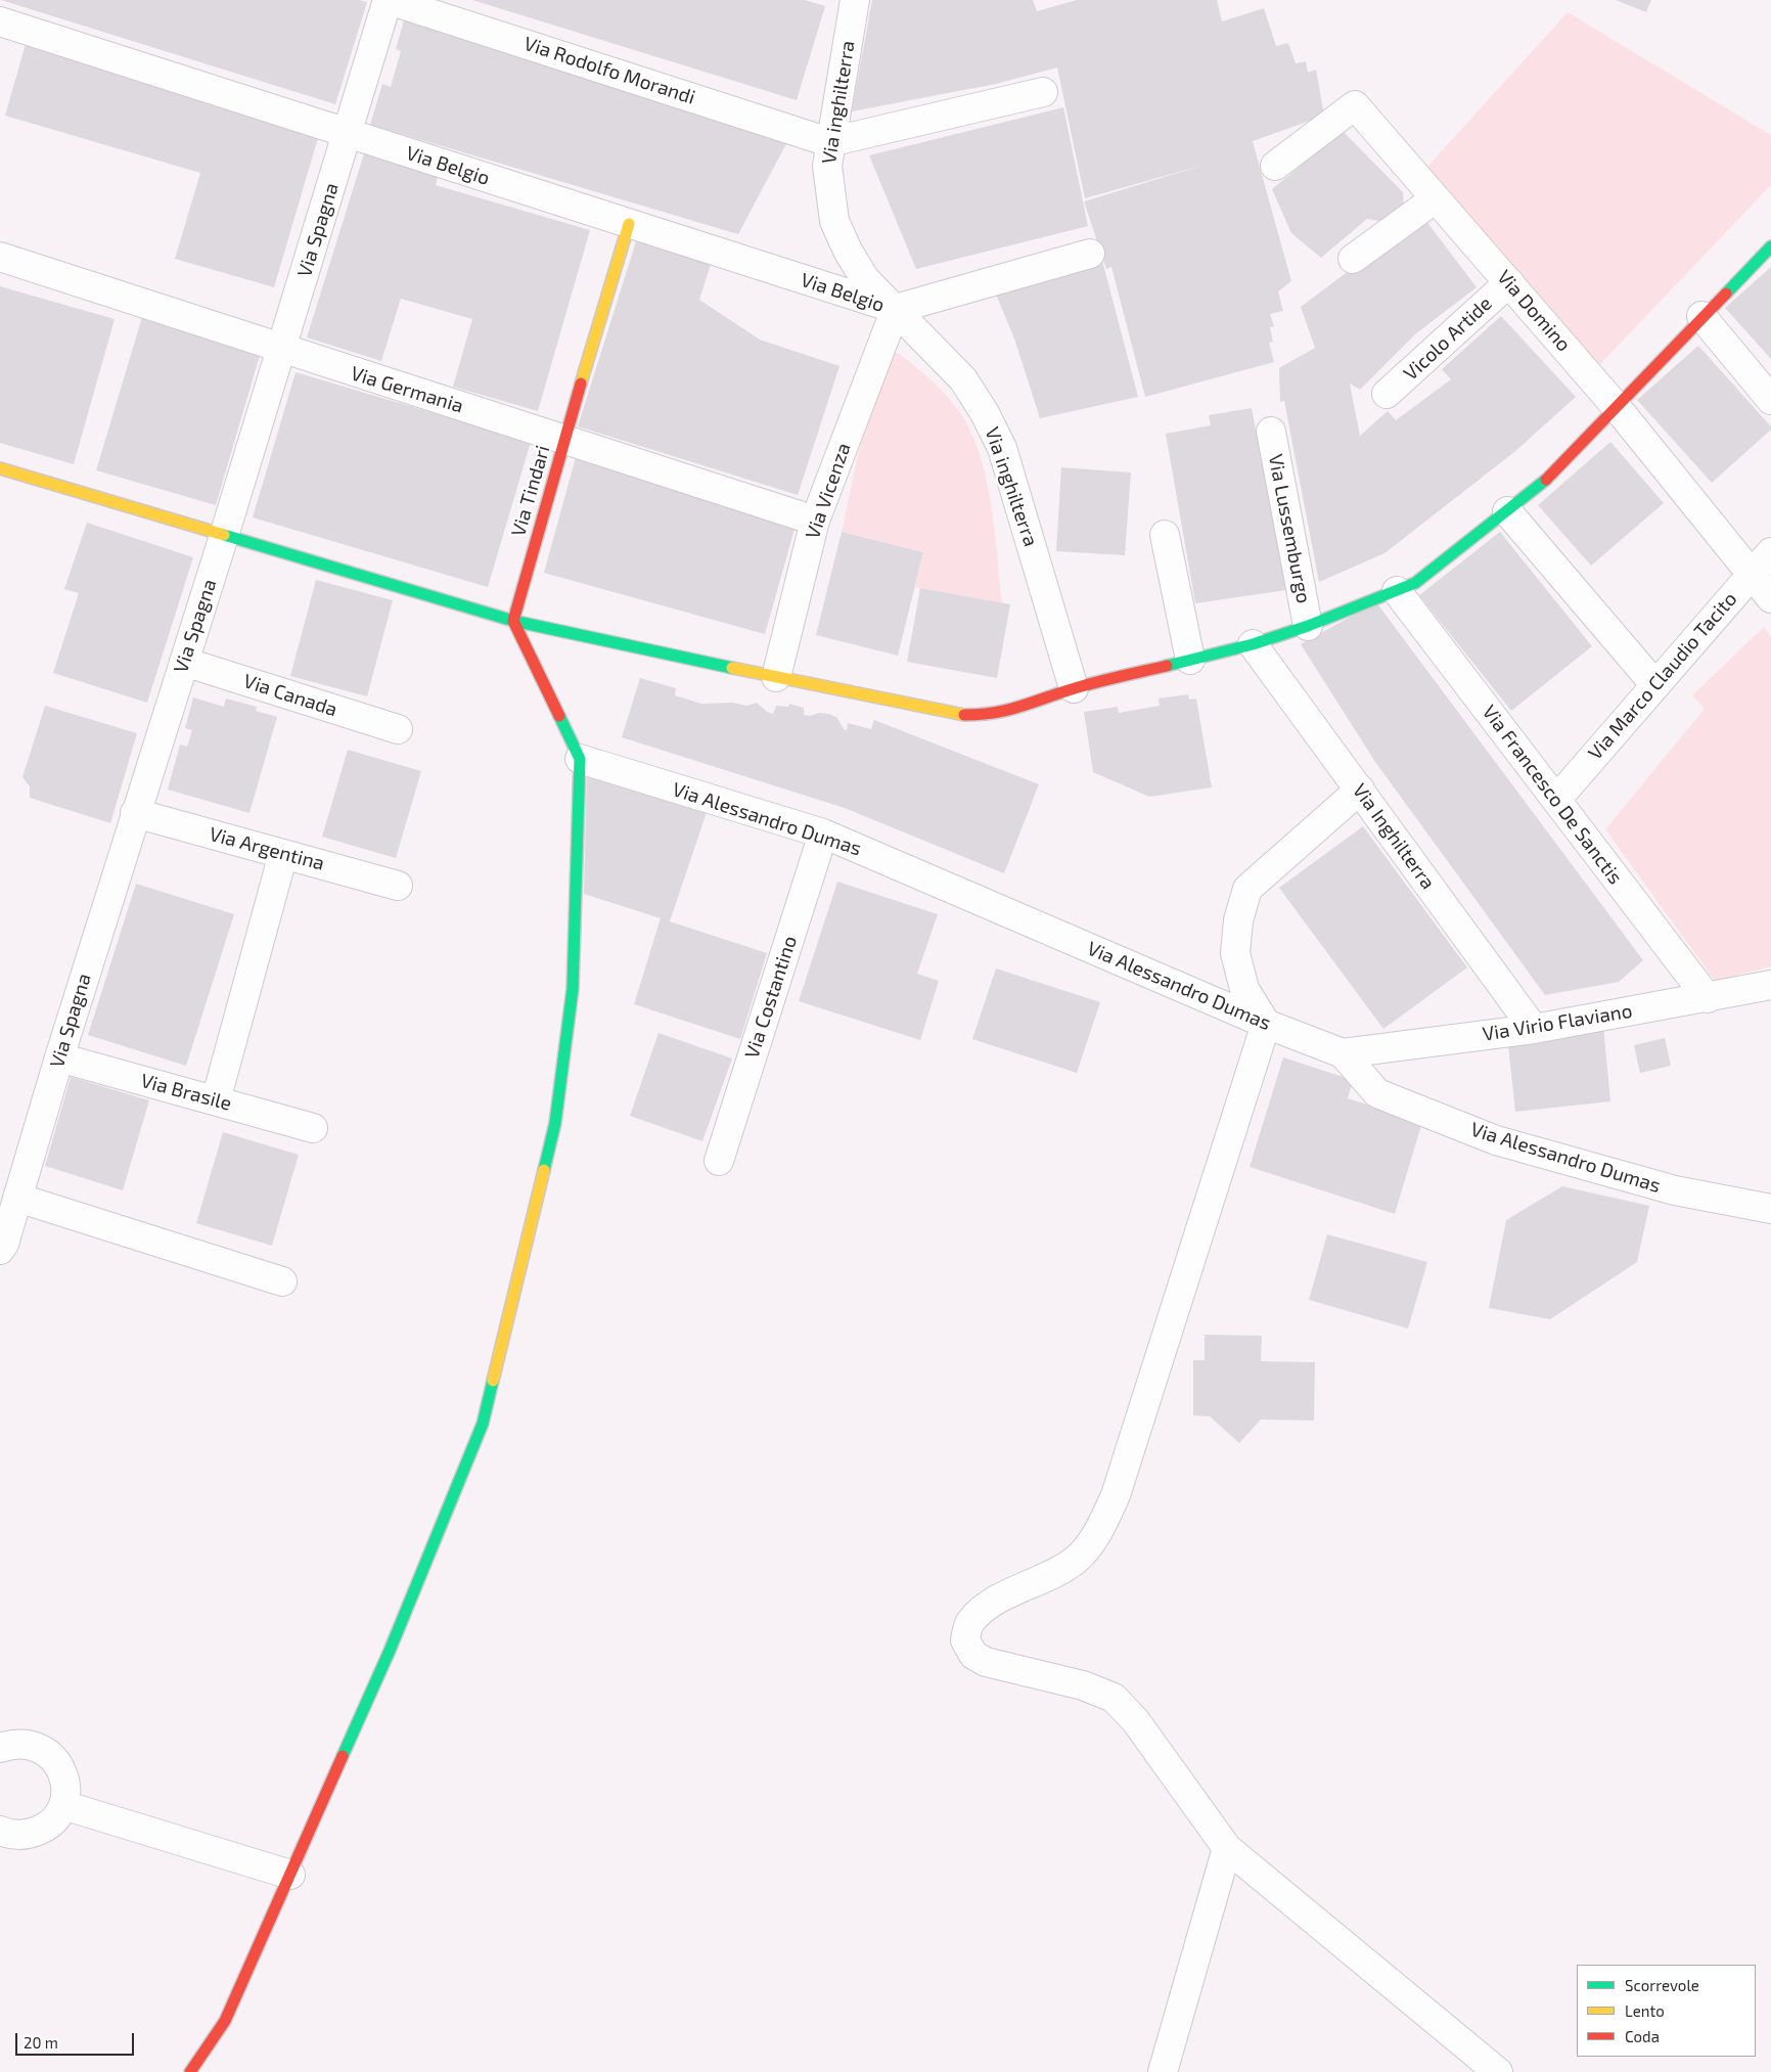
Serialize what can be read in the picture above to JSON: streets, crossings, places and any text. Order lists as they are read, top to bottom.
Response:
{
  "streets": {
    "street": [
      "Via Rodolfo Morandi",
      "Via inghilterra",
      "Via Belgio",
      "Via Spagna",
      "Via Domino",
      "Vicolo Artide",
      "Via Germania",
      "Via Tindari",
      "Via Vicenza",
      "Via Lussemburgo",
      "Via Marco Claudio Tacito",
      "Via Canada",
      "Via Francesco De Sanctis",
      "Via Alessandro Dumas",
      "Via Inghilterra",
      "Via Argentina",
      "Via Costantino",
      "Via Virio Flaviano",
      "Via Brasile"
    ]
  },
  "crossings": [
    ["Via Rodolfo Morandi", "Via inghilterra"],
    ["Via Rodolfo Morandi", "Via Spagna"],
    ["Via inghilterra", "Via Belgio"],
    ["Via inghilterra", "Via Vicenza"],
    ["Via Belgio", "Via Spagna"],
    ["Via Belgio", "Via Tindari"],
    ["Via Belgio", "Via Vicenza"],
    ["Via Spagna", "Via Germania"],
    ["Via Spagna", "Via Canada"],
    ["Via Spagna", "Via Argentina"],
    ["Via Spagna", "Via Brasile"],
    ["Via Domino", "Vicolo Artide"],
    ["Via Domino", "Via Marco Claudio Tacito"],
    ["Via Germania", "Via Tindari"],
    ["Via Germania", "Via Vicenza"],
    ["Via Marco Claudio Tacito", "Via Francesco De Sanctis"],
    ["Via Francesco De Sanctis", "Via Virio Flaviano"],
    ["Via Alessandro Dumas", "Via Costantino"],
    ["Via Alessandro Dumas", "Via Virio Flaviano"],
    ["Via Inghilterra", "Via Virio Flaviano"]
  ],
  "legend": ["Scorrevole", "Lento", "Coda"],
  "scale_bar": "20 m"
}
